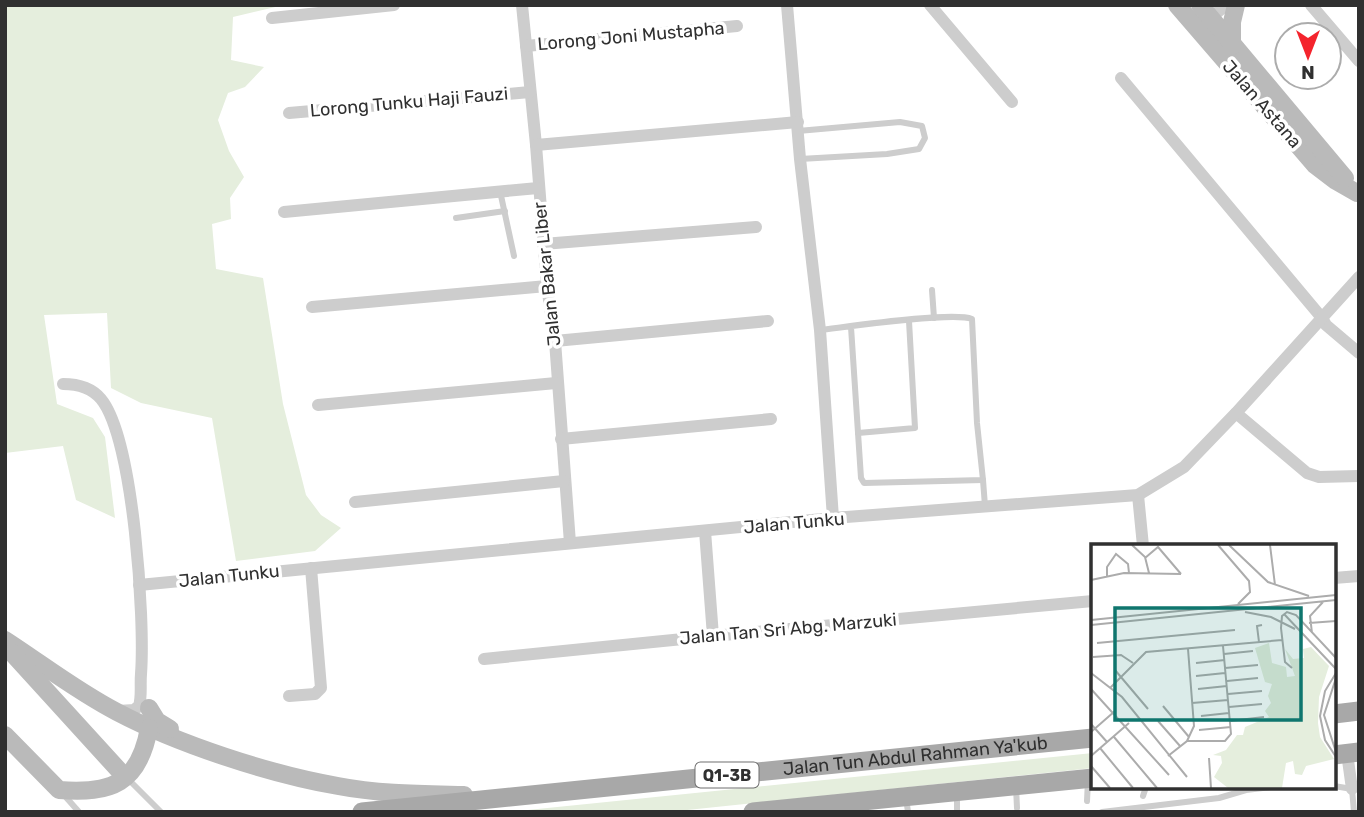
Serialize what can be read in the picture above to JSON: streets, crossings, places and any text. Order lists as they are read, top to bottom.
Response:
{
  "streets": {
    "main road": ["Jalan Tun Abdul Rahman Ya'kub", "Q1-3B"],
    "street": [
      "Lorong Joni Mustapha",
      "Lorong Tunku Haji Fauzi",
      "Jalan Astana",
      "Jalan Bakar Liber",
      "Jalan Tunku",
      "Jalan Tan Sri Abg. Marzuki"
    ]
  },
  "crossings": [
    ["Lorong Joni Mustapha", "Jalan Bakar Liber"],
    ["Lorong Tunku Haji Fauzi", "Jalan Bakar Liber"],
    ["Jalan Bakar Liber", "Jalan Tunku"]
  ],
  "north": "bottom"
}
